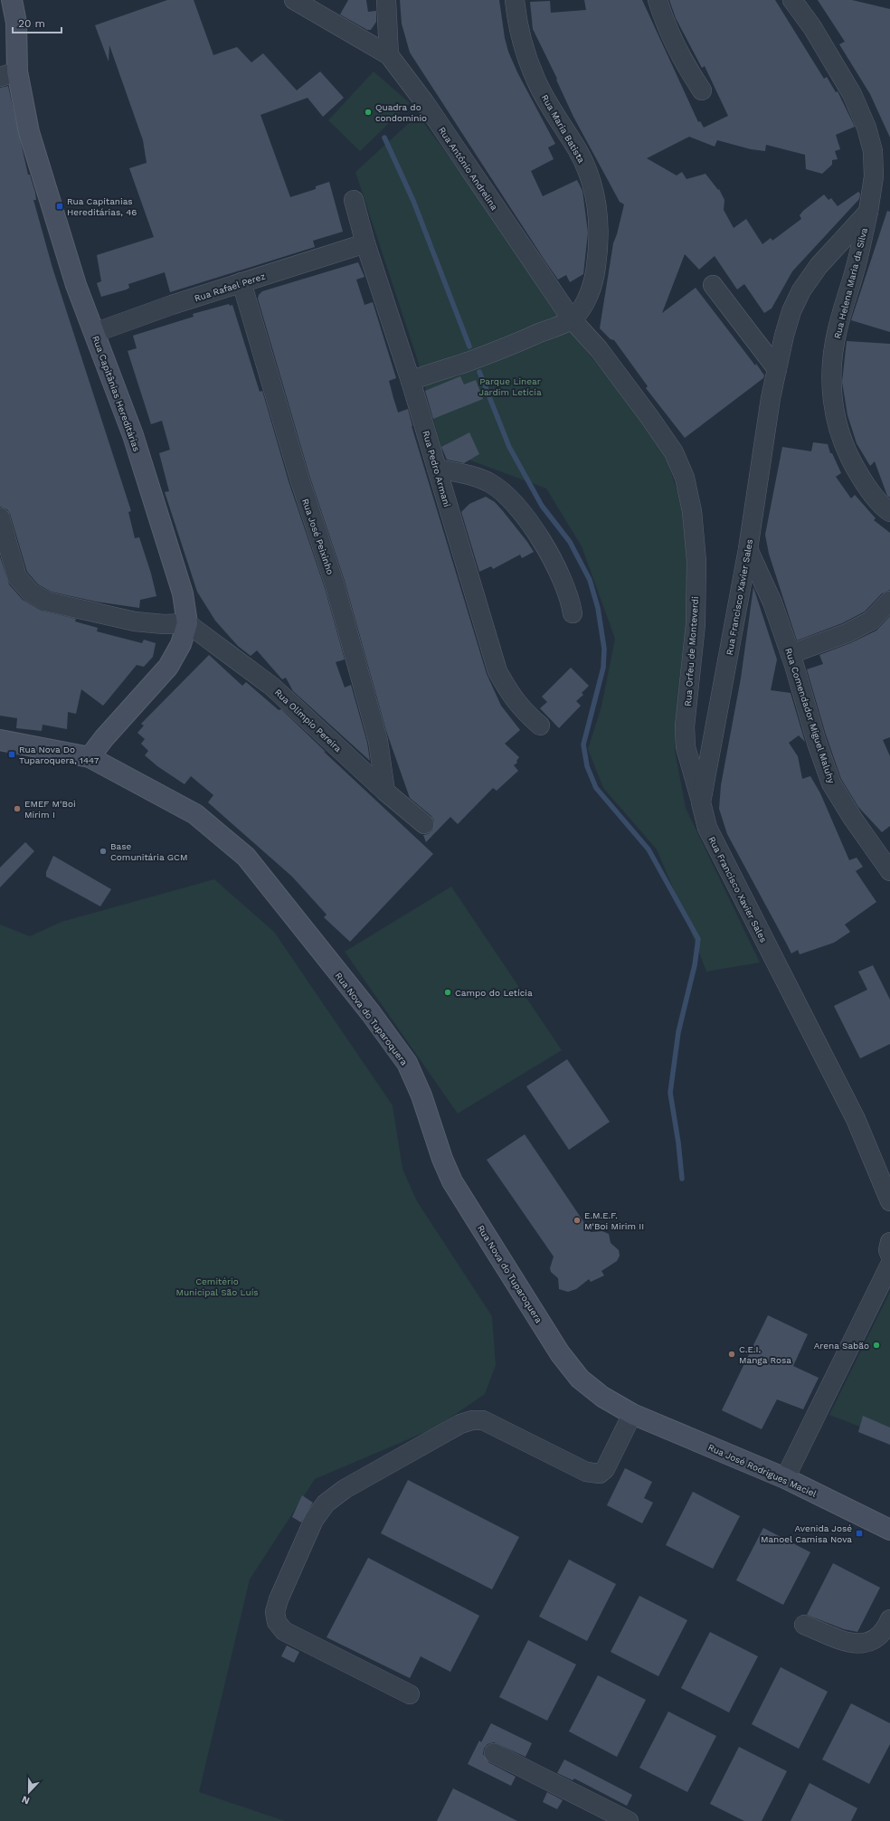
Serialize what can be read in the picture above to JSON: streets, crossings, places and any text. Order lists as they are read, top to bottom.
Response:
{
  "streets": {
    "street": [
      "Rua Maria Batista",
      "Rua Antônio Andrelina",
      "Rua Helena Maria da Silva",
      "Rua Rafael Perez",
      "Rua Capitânias Hereditárias",
      "Rua Pedro Armani",
      "Rua José Peixinho",
      "Rua Francisco Xavier Sales",
      "Rua Orfeu de Monteverdi",
      "Rua Comendador Miguel Maluhy",
      "Rua Olímpio Pereira",
      "Rua Nova do Tuparoquera",
      "Rua José Rodrigues Maciel"
    ]
  },
  "crossings": [
    ["Rua Maria Batista", "Rua Antônio Andrelina"],
    ["Rua Maria Batista", "Rua Pedro Armani"],
    ["Rua Maria Batista", "Rua Orfeu de Monteverdi"],
    ["Rua Antônio Andrelina", "Rua Orfeu de Monteverdi"],
    ["Rua Helena Maria da Silva", "Rua Francisco Xavier Sales"],
    ["Rua Rafael Perez", "Rua Capitânias Hereditárias"],
    ["Rua Rafael Perez", "Rua Pedro Armani"],
    ["Rua Rafael Perez", "Rua José Peixinho"],
    ["Rua Capitânias Hereditárias", "Rua Olímpio Pereira"],
    ["Rua Capitânias Hereditárias", "Rua Nova do Tuparoquera"],
    ["Rua José Peixinho", "Rua Olímpio Pereira"],
    ["Rua Francisco Xavier Sales", "Rua Orfeu de Monteverdi"],
    ["Rua Francisco Xavier Sales", "Rua Comendador Miguel Maluhy"],
    ["Rua Nova do Tuparoquera", "Rua José Rodrigues Maciel"]
  ],
  "parks": ["Parque Linear Jardim Letícia", "Cemitério Municipal São Luís"],
  "places": {
    "other": [
      "Quadra do condominio",
      "EMEF M'Boi Mirim I",
      "Base Comunitária GCM",
      "Campo do Letícia",
      "E.M.E.F. M'Boi Mirim II",
      "Arena Sabão",
      "C.E.I. Manga Rosa"
    ],
    "transit": ["Rua Capitanias Hereditárias, 46", "Rua Nova Do Tuparoquera, 1447", "Avenida José Manoel Camisa Nova"]
  },
  "scale_bar": "20 m",
  "north": "bottom"
}
